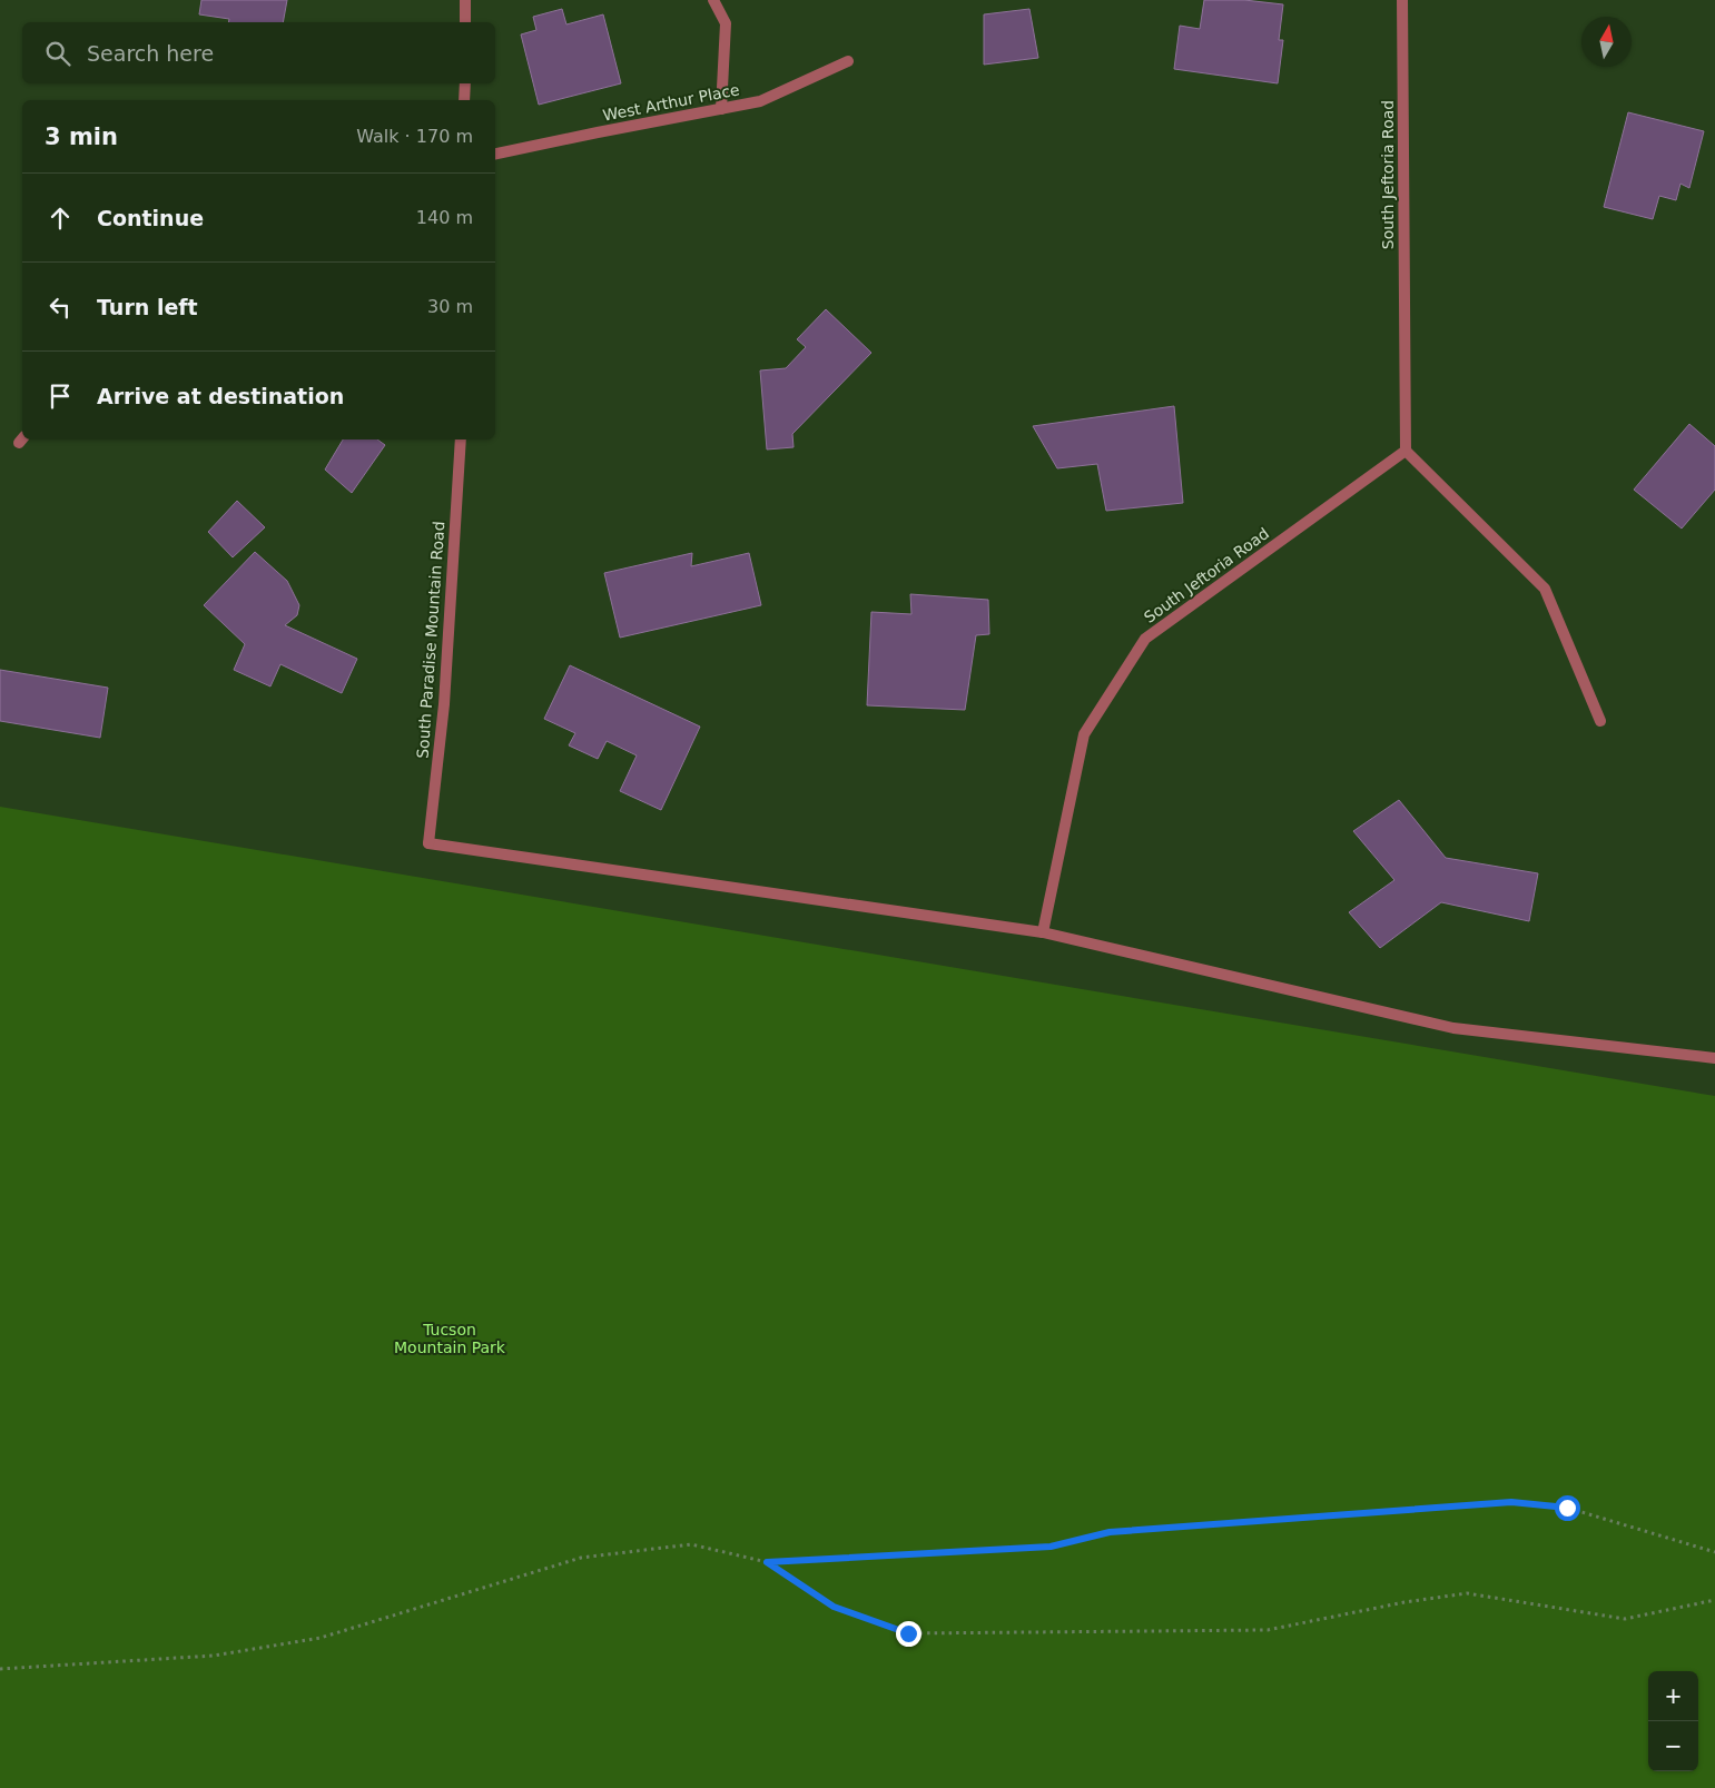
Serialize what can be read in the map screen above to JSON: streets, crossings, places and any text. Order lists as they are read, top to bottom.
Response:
{
  "streets": {
    "street": ["West Arthur Place", "South Jeftoria Road", "South Paradise Mountain Road"]
  },
  "crossings": [
    ["South Jeftoria Road", "South Paradise Mountain Road"]
  ],
  "parks": ["Tucson Mountain Park"],
  "north": "top",
  "page": {
    "search": "Search here",
    "heading": ["3 min", "Walk · 170 m"],
    "list": [
      ["Continue", "140 m"],
      ["Turn left", "30 m"],
      "Arrive at destination"
    ],
    "map_buttons": ["+", "−"]
  }
}
